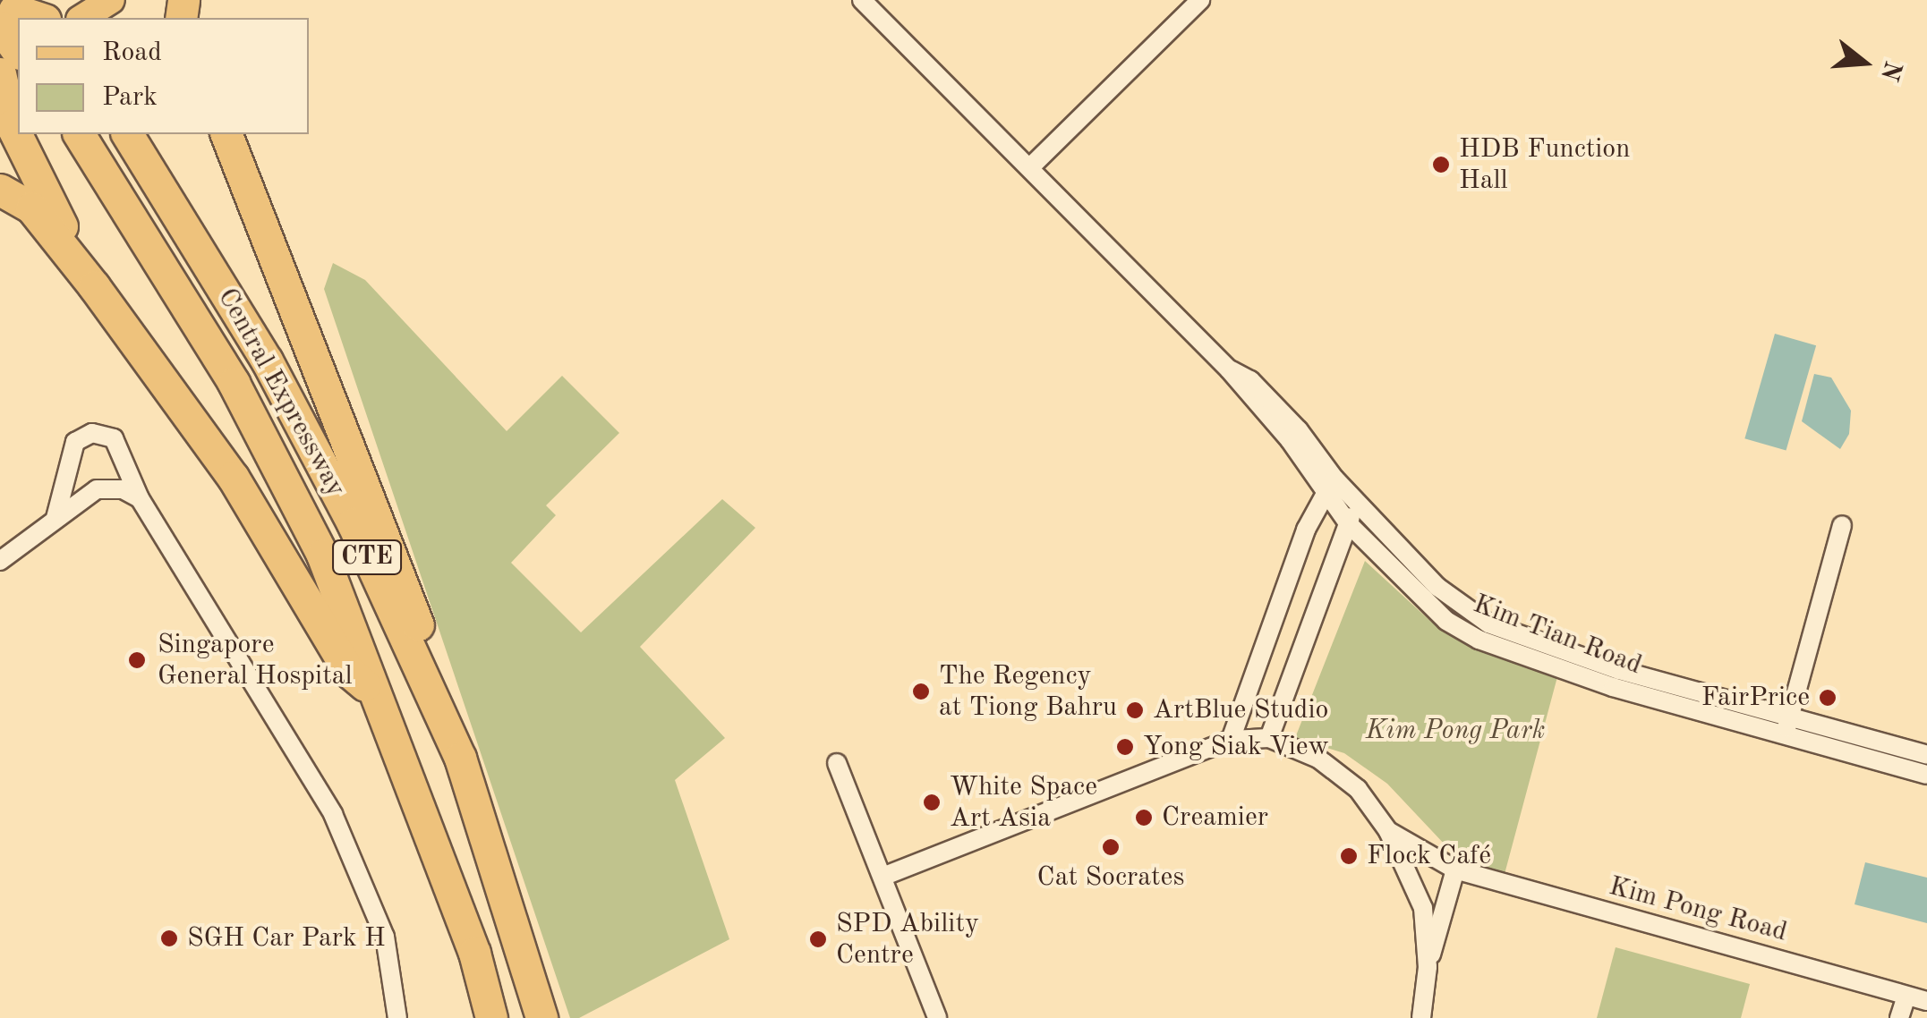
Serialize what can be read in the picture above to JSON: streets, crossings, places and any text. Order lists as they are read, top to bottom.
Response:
{
  "streets": {
    "highway": ["Central Expressway", "CTE"],
    "street": ["Kim Tian Road", "Kim Pong Road"]
  },
  "parks": ["Kim Pong Park"],
  "places": [
    "HDB Function Hall",
    "Singapore General Hospital",
    "The Regency at Tiong Bahru",
    "FairPrice",
    "ArtBlue Studio",
    "Yong Siak View",
    "White Space Art Asia",
    "Creamier",
    "Cat Socrates",
    "Flock Café",
    "SGH Car Park H",
    "SPD Ability Centre"
  ],
  "legend": ["Road", "Park"],
  "north": "right"
}
